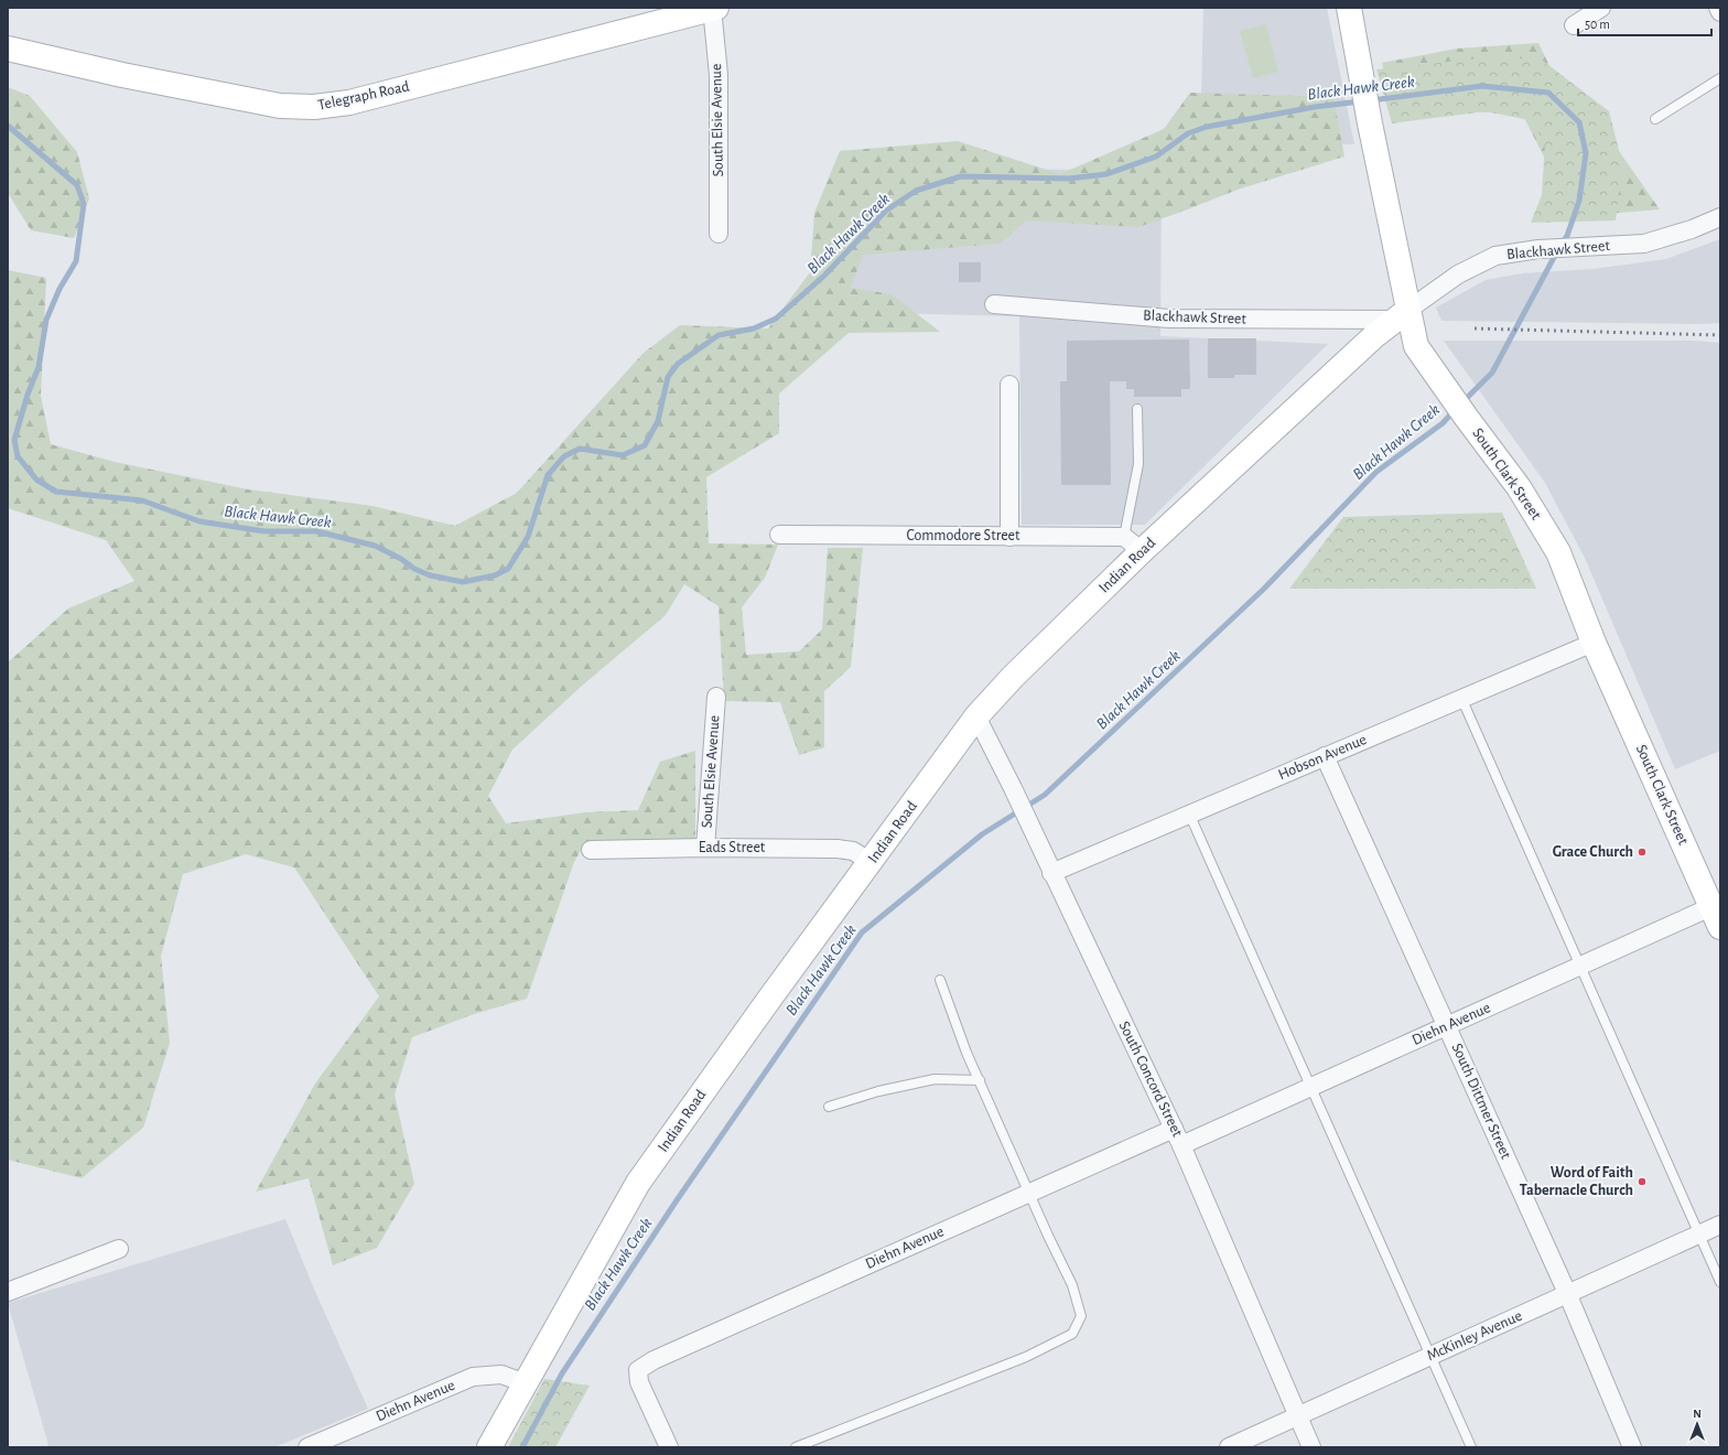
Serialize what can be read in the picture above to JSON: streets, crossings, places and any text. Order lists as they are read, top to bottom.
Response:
{
  "streets": {
    "street": [
      "Telegraph Road",
      "South Elsie Avenue",
      "Blackhawk Street",
      "South Clark Street",
      "Commodore Street",
      "Indian Road",
      "Hobson Avenue",
      "Eads Street",
      "Diehn Avenue",
      "South Concord Street",
      "South Dittmer Street",
      "McKinley Avenue"
    ]
  },
  "crossings": [
    ["Telegraph Road", "South Elsie Avenue"],
    ["South Elsie Avenue", "Eads Street"],
    ["Blackhawk Street", "South Clark Street"],
    ["Blackhawk Street", "Indian Road"],
    ["South Clark Street", "Indian Road"],
    ["South Clark Street", "Hobson Avenue"],
    ["South Clark Street", "Diehn Avenue"],
    ["Commodore Street", "Indian Road"],
    ["Indian Road", "Eads Street"],
    ["Indian Road", "Diehn Avenue"],
    ["Indian Road", "South Concord Street"],
    ["Hobson Avenue", "South Concord Street"],
    ["Hobson Avenue", "South Dittmer Street"],
    ["Diehn Avenue", "South Concord Street"],
    ["Diehn Avenue", "South Dittmer Street"],
    ["South Concord Street", "McKinley Avenue"],
    ["South Dittmer Street", "McKinley Avenue"]
  ],
  "water": ["Black Hawk Creek"],
  "places": ["Grace Church", "Word of Faith Tabernacle Church"],
  "scale_bar": "50 m",
  "north": "top"
}
